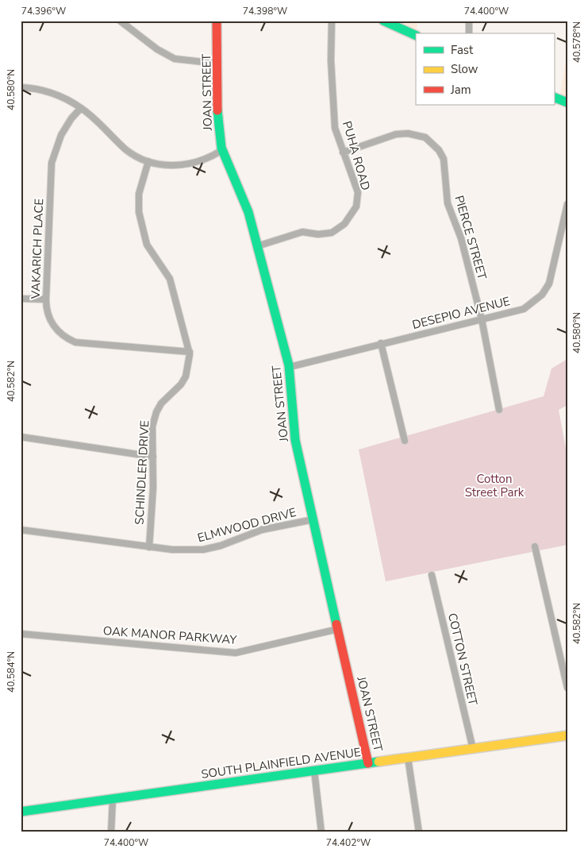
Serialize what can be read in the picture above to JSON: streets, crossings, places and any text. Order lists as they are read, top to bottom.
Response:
{
  "streets": {
    "street": [
      "JOAN STREET",
      "PUHA ROAD",
      "PIERCE STREET",
      "VAKARICH PLACE",
      "DESEPIO AVENUE",
      "SCHINDLER DRIVE",
      "ELMWOOD DRIVE",
      "OAK MANOR PARKWAY",
      "COTTON STREET",
      "SOUTH PLAINFIELD AVENUE"
    ]
  },
  "crossings": [
    ["JOAN STREET", "PUHA ROAD"],
    ["JOAN STREET", "DESEPIO AVENUE"],
    ["JOAN STREET", "ELMWOOD DRIVE"],
    ["JOAN STREET", "OAK MANOR PARKWAY"],
    ["JOAN STREET", "SOUTH PLAINFIELD AVENUE"],
    ["PUHA ROAD", "PIERCE STREET"],
    ["PIERCE STREET", "DESEPIO AVENUE"],
    ["VAKARICH PLACE", "SCHINDLER DRIVE"],
    ["SCHINDLER DRIVE", "ELMWOOD DRIVE"],
    ["COTTON STREET", "SOUTH PLAINFIELD AVENUE"]
  ],
  "parks": ["Cotton Street Park"],
  "legend": ["Fast", "Slow", "Jam"],
  "coordinates": [
    "74.396°W",
    "74.398°W",
    "74.400°W",
    "40.578°N",
    "40.580°N",
    "40.582°N",
    "40.584°N",
    "74.402°W"
  ]
}
